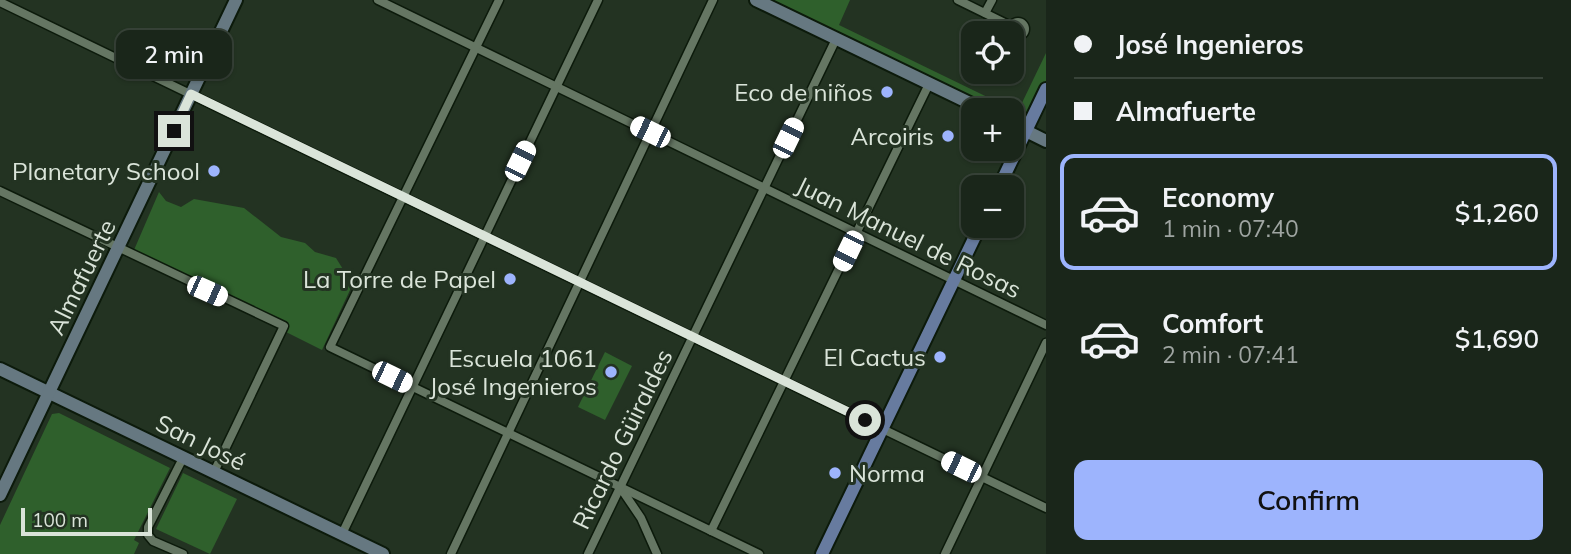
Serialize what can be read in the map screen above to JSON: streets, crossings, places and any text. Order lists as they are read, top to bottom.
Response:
{
  "streets": {
    "street": [
      "Juan Manuel de Rosas",
      "Almafuerte",
      "Ricardo Güiraldes",
      "San José"
    ]
  },
  "crossings": [
    ["Juan Manuel de Rosas", "Ricardo Güiraldes"],
    ["Almafuerte", "San José"]
  ],
  "places": [
    "Eco de niños",
    "Arcoiris",
    "Planetary School",
    "La Torre de Papel",
    "El Cactus",
    "Escuela 1061 José Ingenieros",
    "Norma"
  ],
  "scale_bar": "100 m",
  "page": {
    "banner": ["José Ingenieros", "Almafuerte"],
    "map_buttons": ["+", "−"],
    "bubble": "2 min",
    "list": [
      {
        "name": "Economy",
        "note": "1 min · 07:40",
        "value": "$1,260"
      },
      {
        "name": "Comfort",
        "note": "2 min · 07:41",
        "value": "$1,690"
      }
    ],
    "buttons": "Confirm",
    "scale": "100 m"
  }
}
